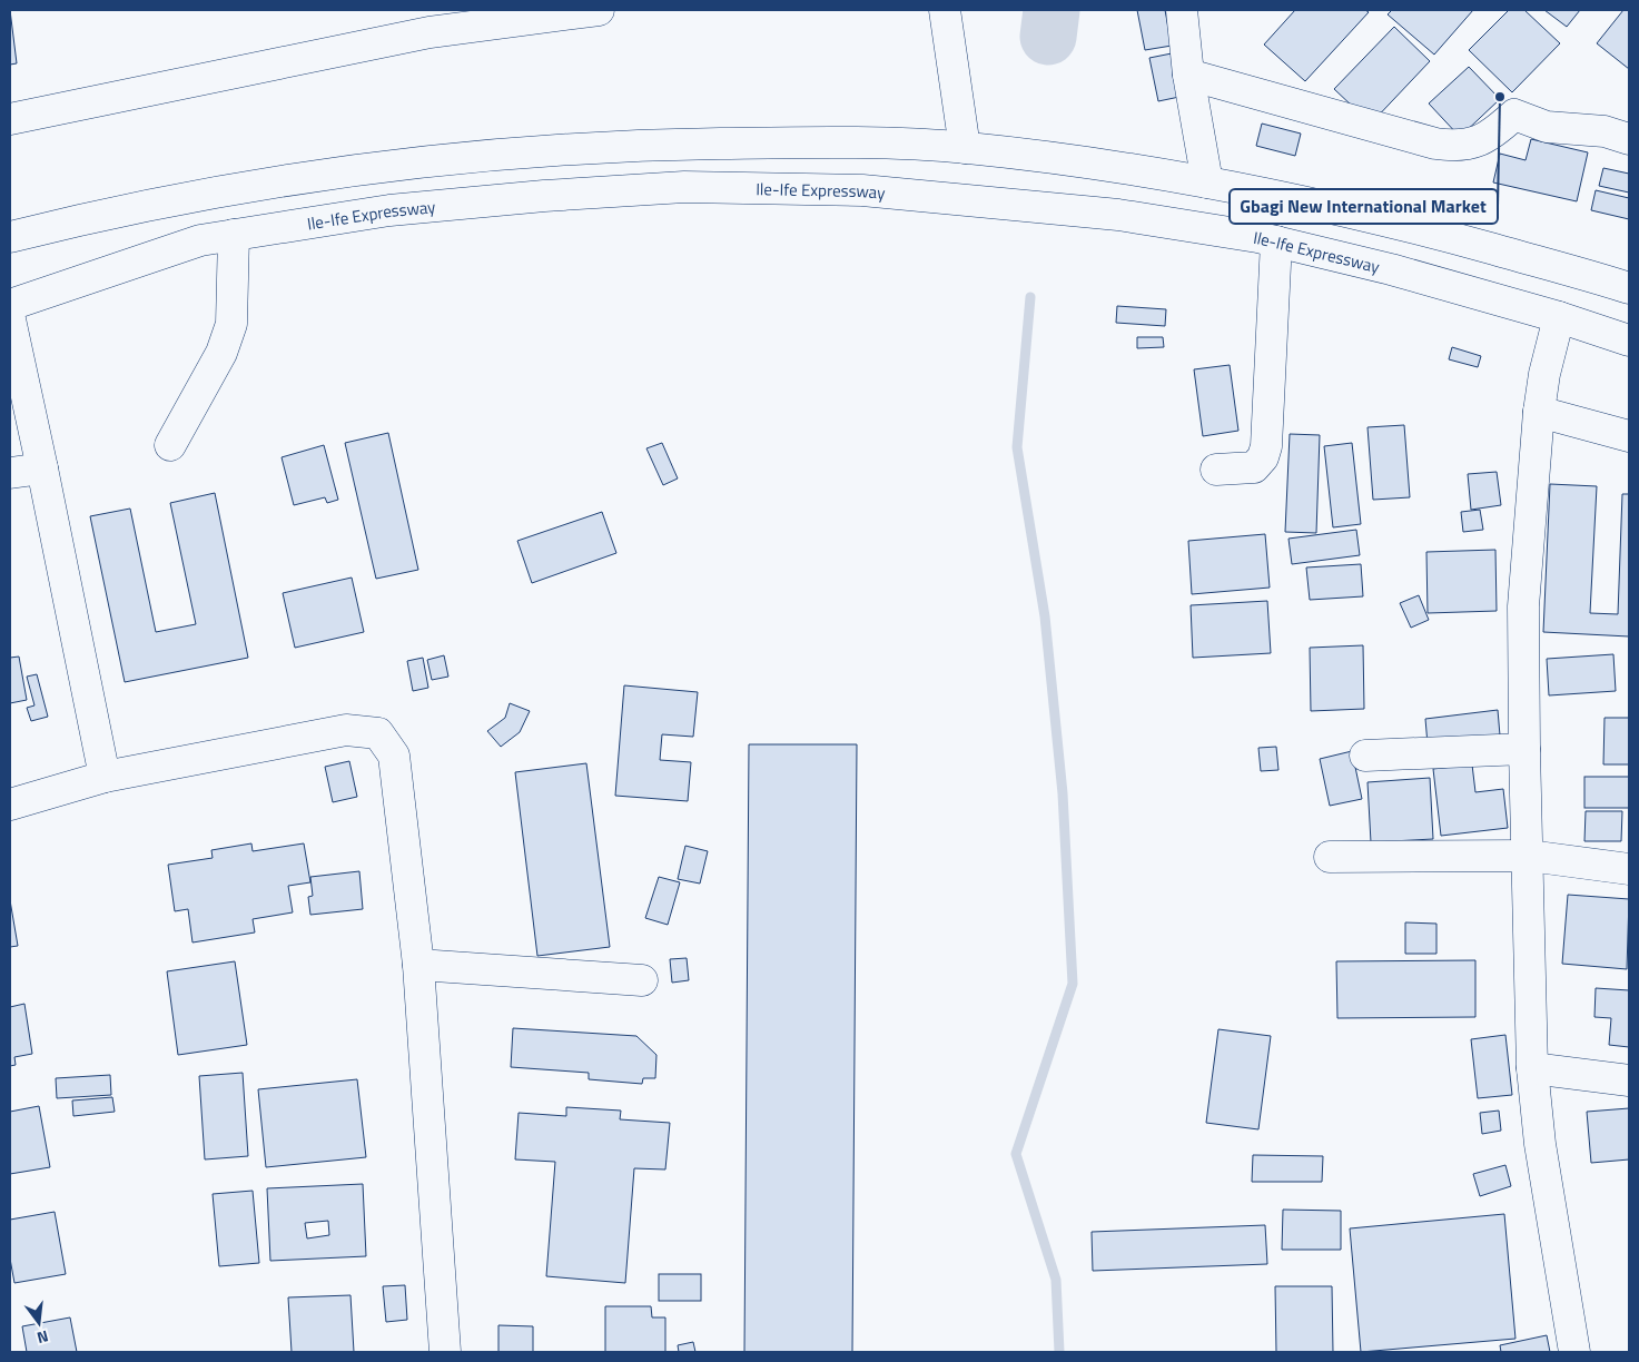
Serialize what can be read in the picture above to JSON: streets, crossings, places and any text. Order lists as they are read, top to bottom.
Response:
{
  "streets": {
    "main road": ["Ile-Ife Expressway"]
  },
  "places": ["Gbagi New International Market"],
  "north": "bottom"
}
